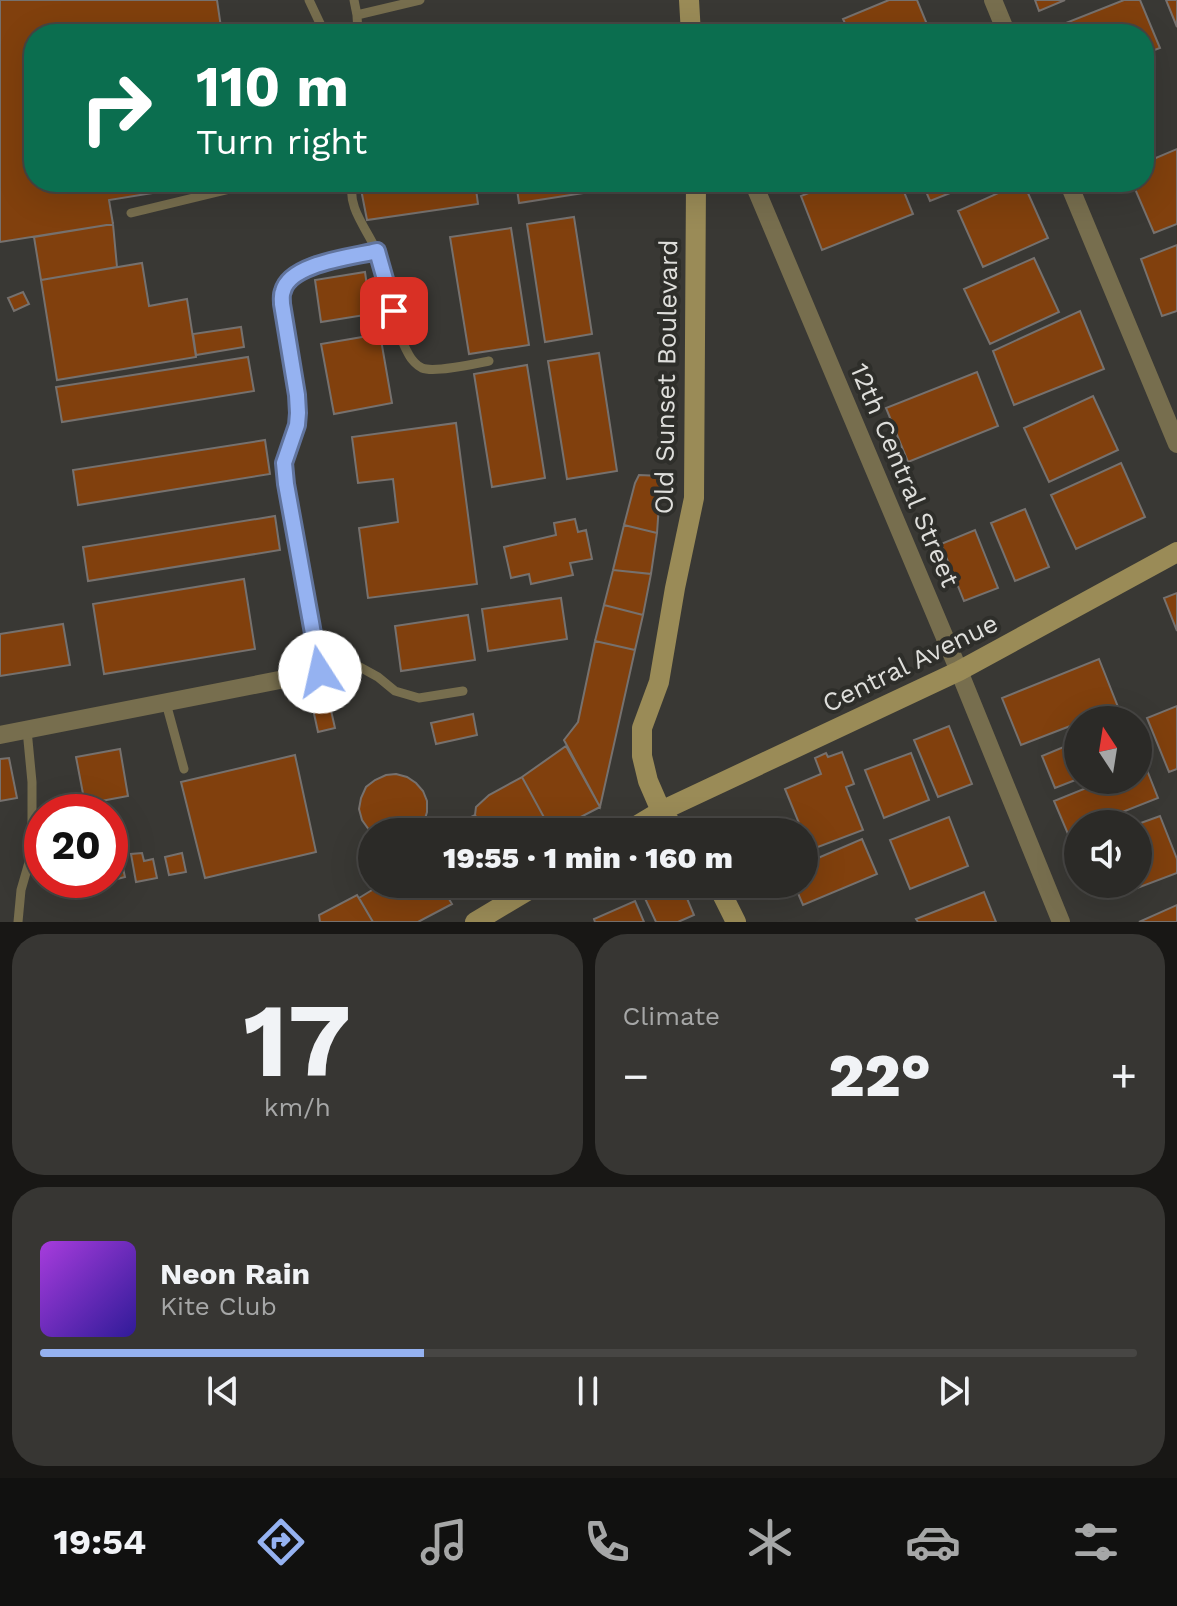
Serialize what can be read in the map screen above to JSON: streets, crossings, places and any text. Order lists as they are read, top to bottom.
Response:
{
  "streets": {
    "street": ["Old Sunset Boulevard", "12th Central Street", "Central Avenue"]
  },
  "crossings": [
    ["Old Sunset Boulevard", "Central Avenue"],
    ["12th Central Street", "Central Avenue"]
  ],
  "north": "top",
  "page": {
    "turn": ["110 m", "Turn right"],
    "limit": "20",
    "trip": "19:55 · 1 min · 160 m",
    "tile": [
      ["17", "km/h"],
      "Climate"
    ],
    "heat": ["−", "22°", "+"],
    "song": ["Neon Rain", "Kite Club"],
    "tabs": "19:54"
  }
}
